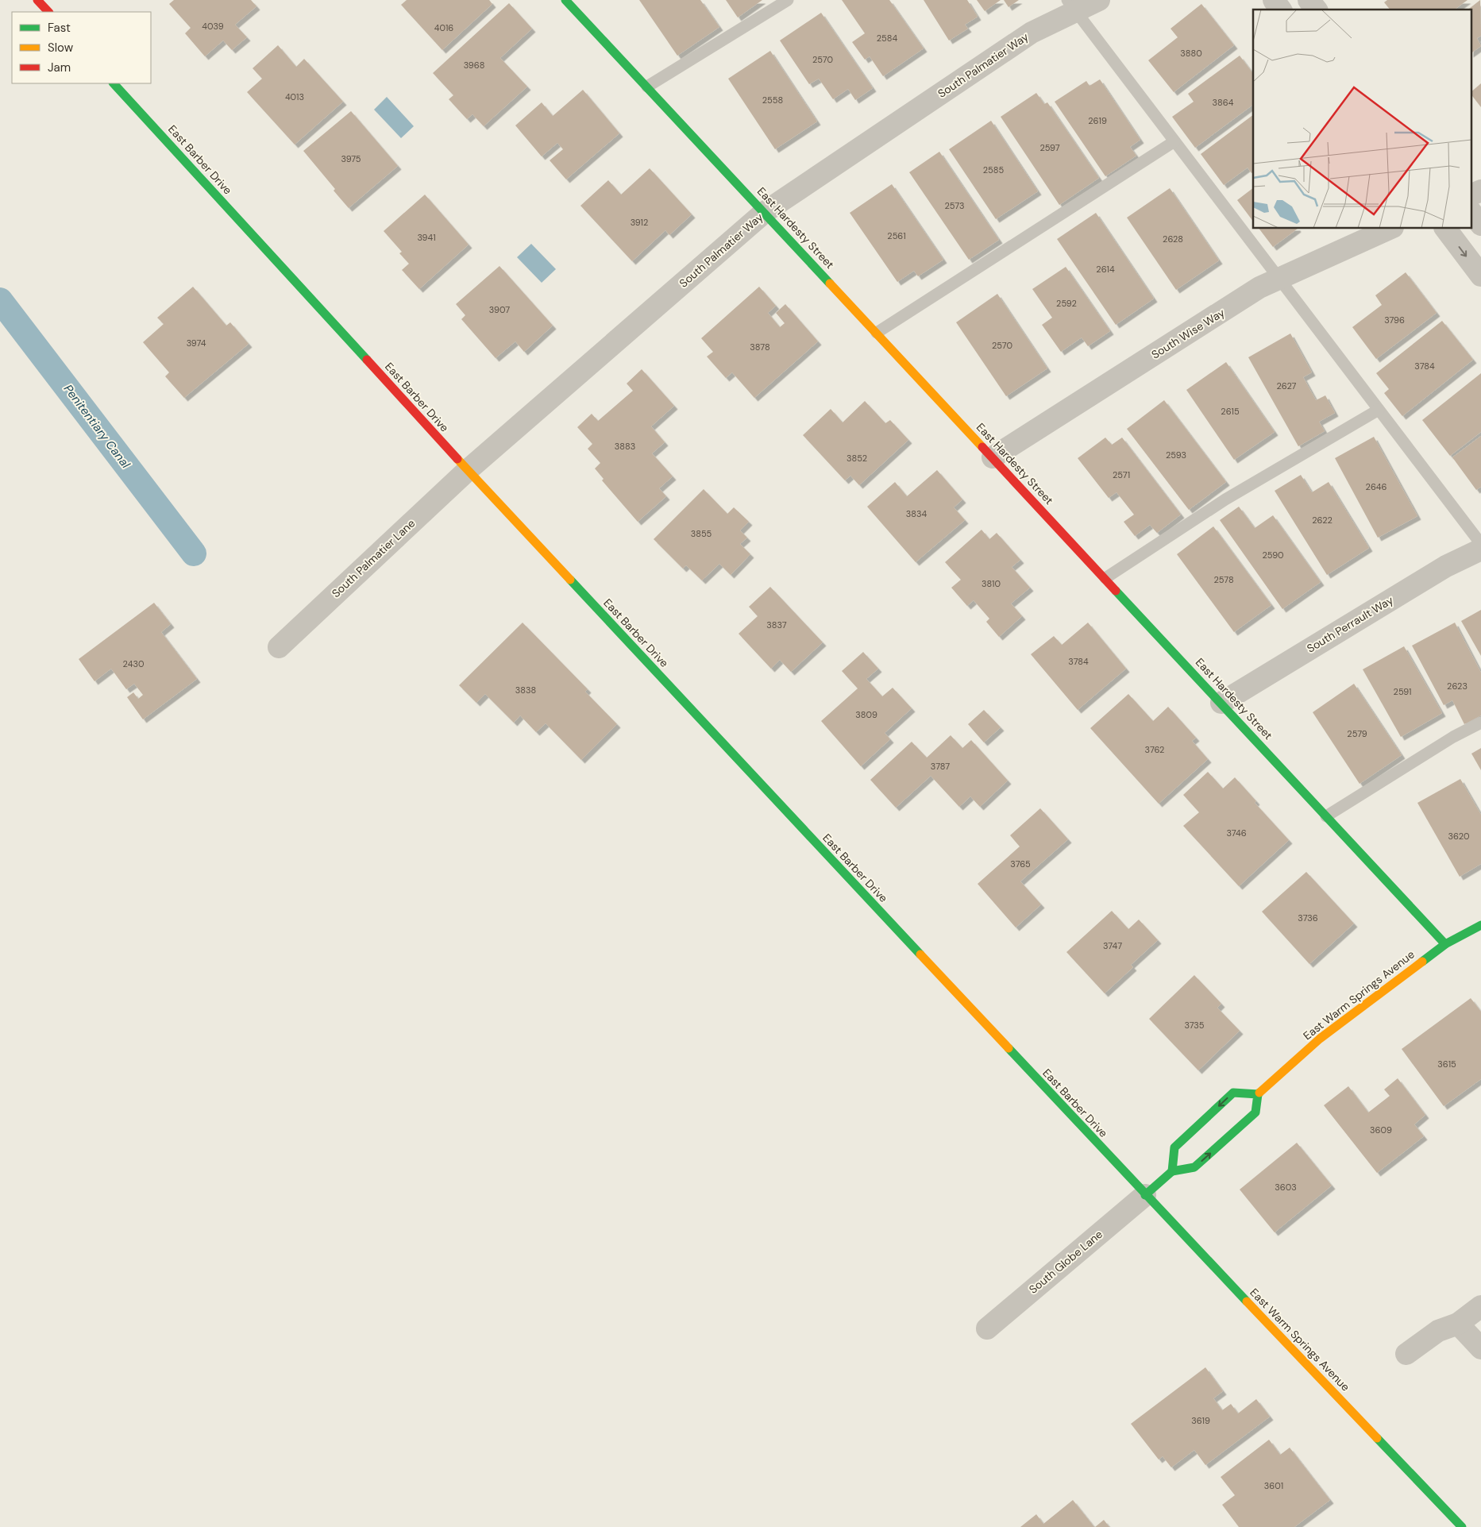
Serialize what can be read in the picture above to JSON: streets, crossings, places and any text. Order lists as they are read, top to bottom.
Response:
{
  "streets": {
    "street": [
      "South Palmatier Way",
      "East Barber Drive",
      "East Hardesty Street",
      "South Wise Way",
      "South Palmatier Lane",
      "South Perrault Way",
      "East Warm Springs Avenue",
      "South Globe Lane"
    ]
  },
  "crossings": [
    ["South Palmatier Way", "East Barber Drive"],
    ["South Palmatier Way", "East Hardesty Street"],
    ["South Palmatier Way", "South Palmatier Lane"],
    ["East Barber Drive", "South Palmatier Lane"],
    ["East Barber Drive", "East Warm Springs Avenue"],
    ["East Barber Drive", "South Globe Lane"],
    ["East Hardesty Street", "South Wise Way"],
    ["East Hardesty Street", "South Perrault Way"],
    ["East Hardesty Street", "East Warm Springs Avenue"],
    ["East Warm Springs Avenue", "South Globe Lane"]
  ],
  "water": ["Penitentiary Canal"],
  "house_numbers": [
    "4039",
    "4016",
    "2584",
    "3880",
    "2570",
    "3968",
    "4013",
    "2558",
    "3864",
    "2619",
    "2597",
    "3975",
    "2585",
    "2573",
    "3912",
    "2561",
    "3941",
    "2628",
    "2614",
    "2592",
    "3907",
    "3796",
    "3974",
    "2570",
    "3878",
    "3784",
    "2627",
    "2615",
    "3883",
    "2593",
    "3852",
    "2571",
    "2646",
    "3834",
    "2622",
    "3855",
    "2590",
    "2578",
    "3810",
    "3837",
    "3784",
    "2430",
    "2623",
    "3838",
    "2591",
    "3809",
    "2579",
    "3762",
    "3787",
    "3746",
    "3620",
    "3765",
    "3736",
    "3747",
    "3735",
    "3615",
    "3609",
    "3603",
    "3619",
    "3601"
  ],
  "legend": ["Fast", "Slow", "Jam"]
}
